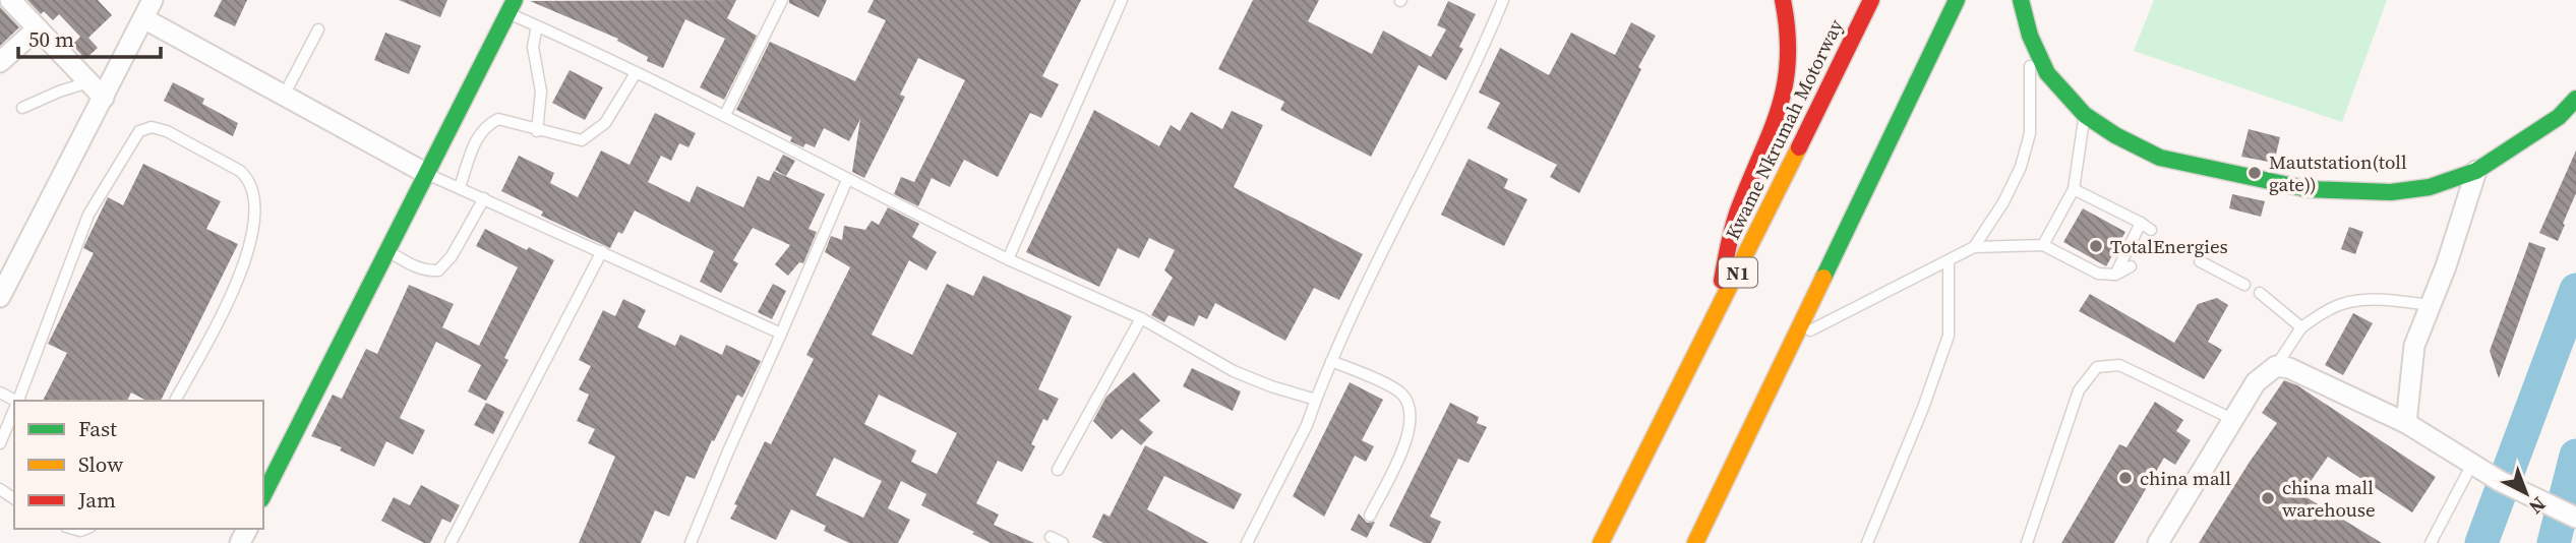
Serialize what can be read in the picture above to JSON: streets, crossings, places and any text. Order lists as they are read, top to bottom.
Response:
{
  "streets": {
    "main road": ["Kwame Nkrumah Motorway", "N1"]
  },
  "places": [
    "Mautstation(toll gate))",
    "TotalEnergies",
    "china mall",
    "china mall warehouse"
  ],
  "legend": ["Fast", "Slow", "Jam"],
  "scale_bar": "50 m",
  "north": "bottom right"
}
